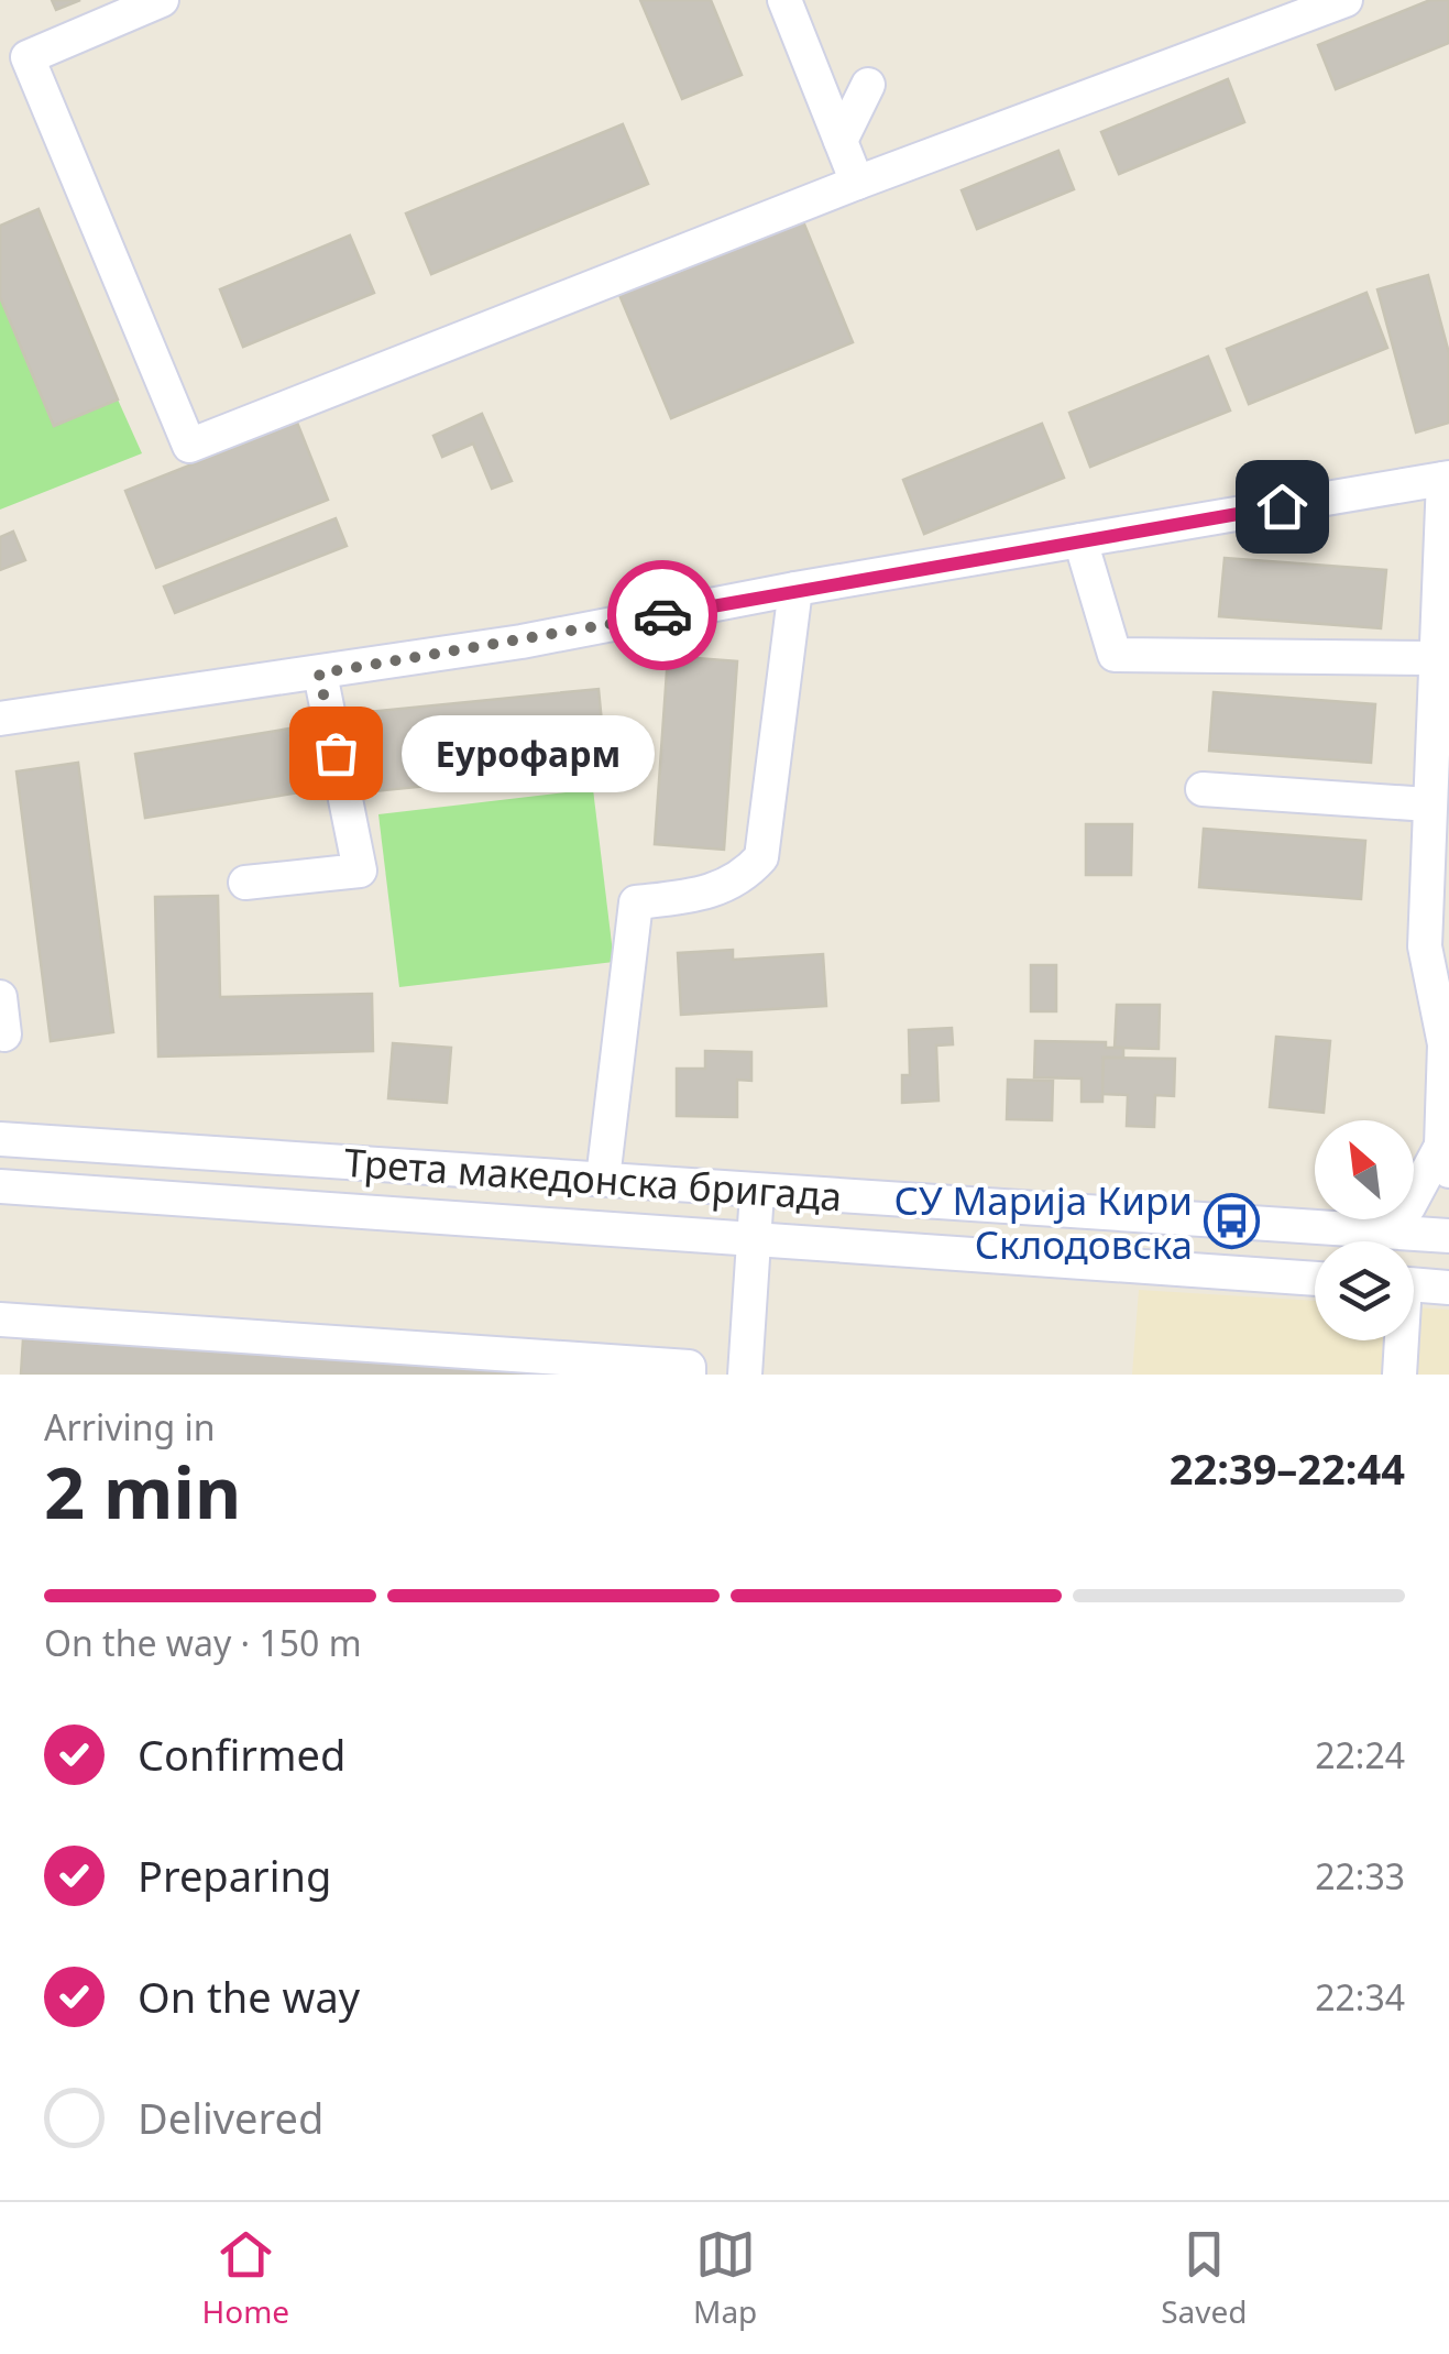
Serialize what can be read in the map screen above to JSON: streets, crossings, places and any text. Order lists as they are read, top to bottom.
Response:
{
  "streets": {
    "street": ["Трета македонска бригада"]
  },
  "places": {
    "other": ["Еурофарм"],
    "bus stop": ["СУ Марија Кири Склодовска"]
  },
  "north": "top left",
  "page": {
    "bubble": "Еурофарм",
    "heading": ["2 min", "Arriving in", "22:39–22:44"],
    "bar": "On the way · 150 m",
    "list": [
      ["Confirmed", "22:24"],
      ["Preparing", "22:33"],
      ["On the way", "22:34"],
      "Delivered"
    ],
    "tabs": ["Home", "Map", "Saved"]
  }
}
